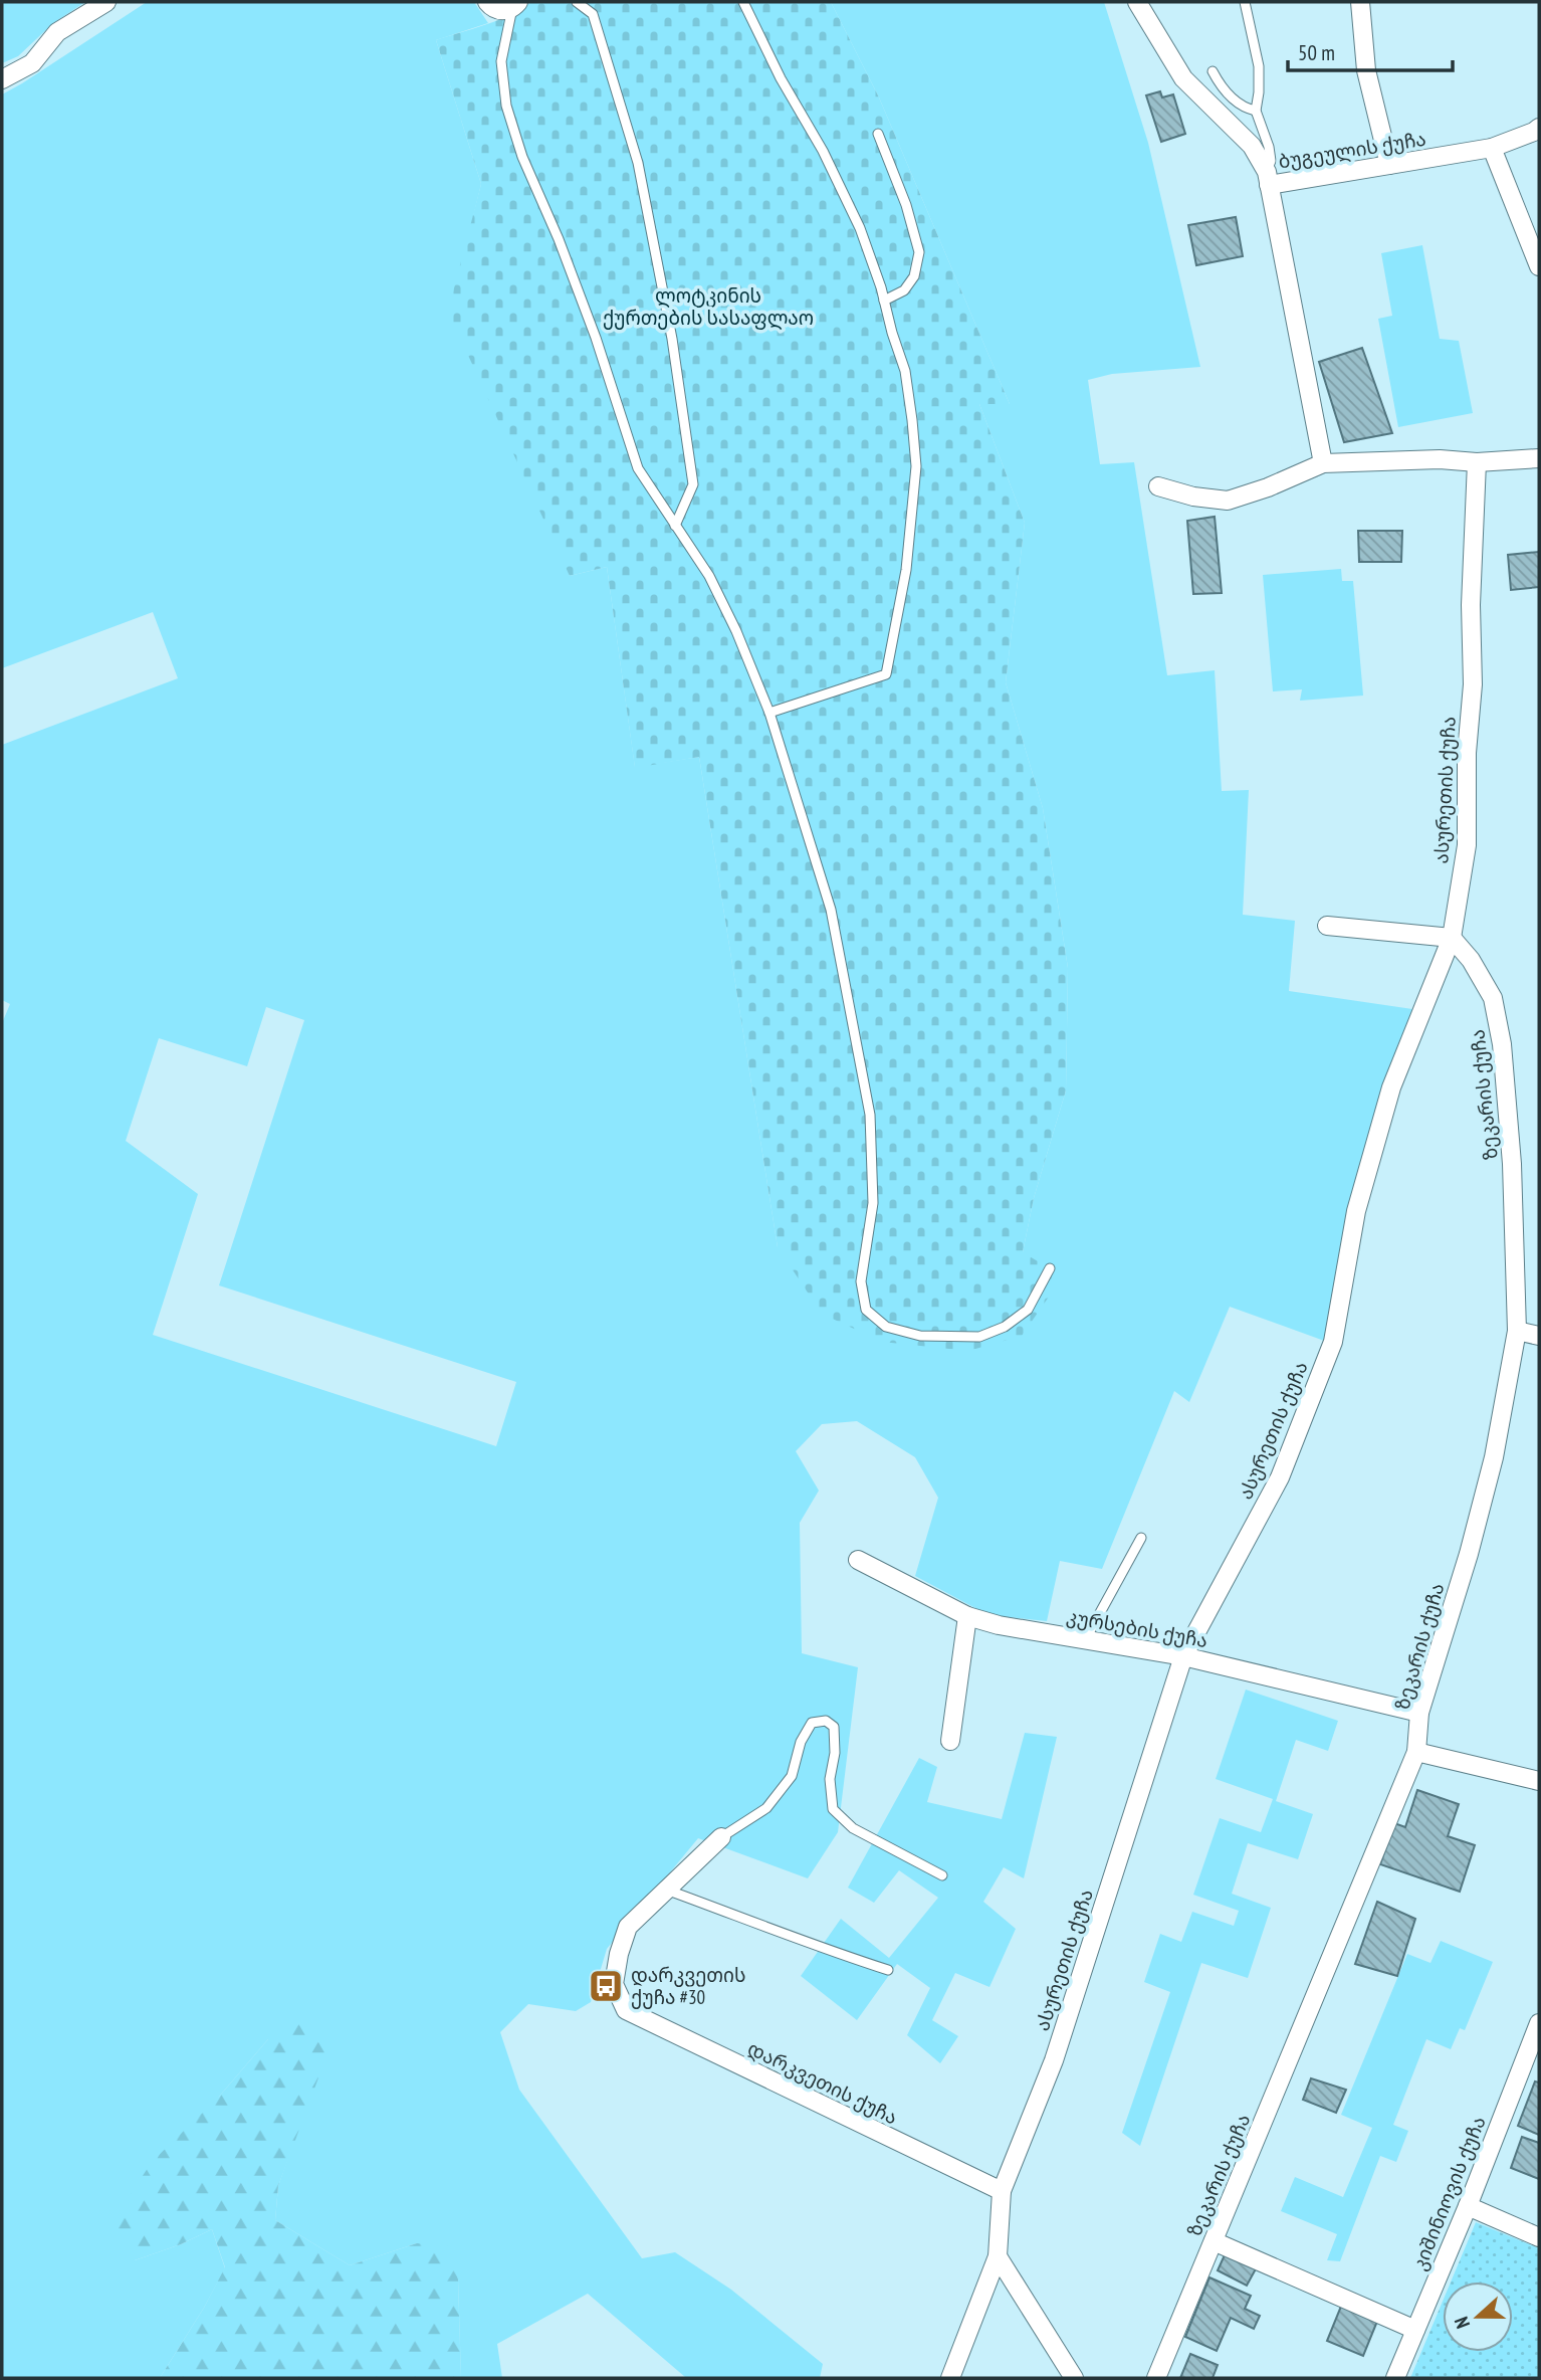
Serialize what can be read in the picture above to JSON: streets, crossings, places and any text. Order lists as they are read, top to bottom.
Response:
{
  "streets": {
    "street": [
      "ბუგეულის ქუჩა",
      "ასურეთის ქუჩა",
      "ზეკარის ქუჩა",
      "კურსების ქუჩა",
      "დარკვეთის ქუჩა",
      "კიშინიოვის ქუჩა"
    ]
  },
  "crossings": [
    ["ასურეთის ქუჩა", "ზეკარის ქუჩა"],
    ["ასურეთის ქუჩა", "კურსების ქუჩა"],
    ["ასურეთის ქუჩა", "დარკვეთის ქუჩა"],
    ["ზეკარის ქუჩა", "კურსების ქუჩა"]
  ],
  "parks": ["ლოტკინის ქურთების სასაფლაო"],
  "places": {
    "bus stop": ["დარკვეთის ქუჩა #30"]
  },
  "scale_bar": "50 m",
  "north": "left"
}
